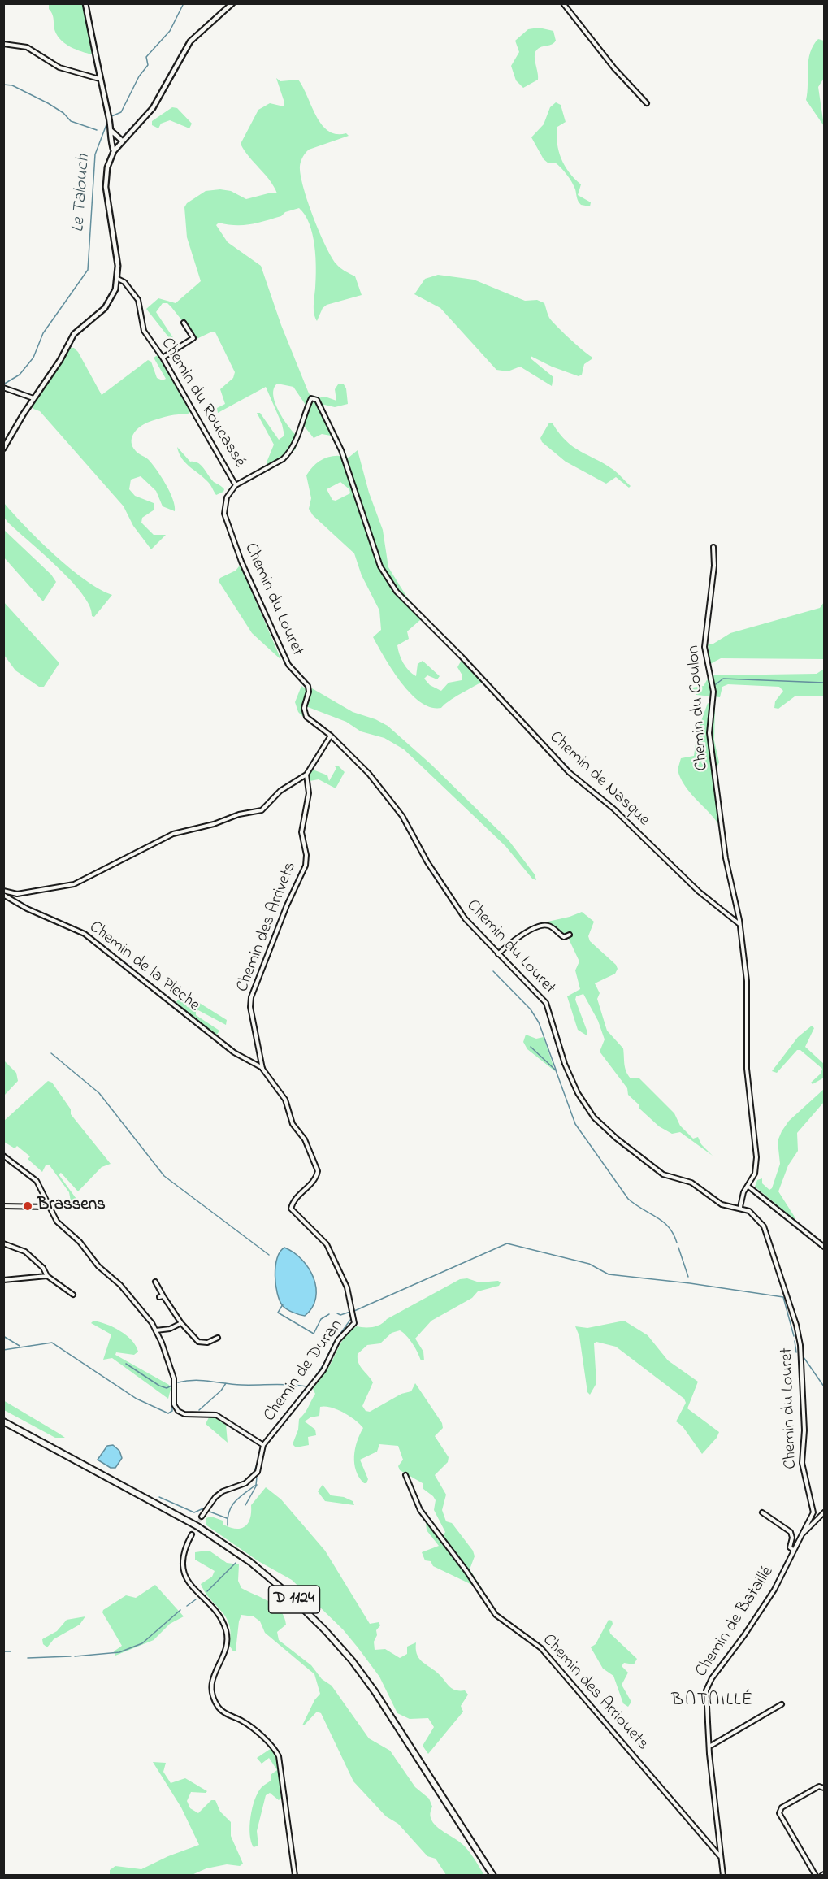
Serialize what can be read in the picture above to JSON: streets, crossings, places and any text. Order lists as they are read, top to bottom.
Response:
{
  "streets": {
    "highway": ["D 1124"],
    "street": [
      "Chemin du Roucassé",
      "Chemin du Louret",
      "Chemin du Coulon",
      "Chemin de Nasque",
      "Chemin des Arrivets",
      "Chemin de la Plèche",
      "Chemin de Duran",
      "Chemin de Bataillé",
      "Chemin des Arriouets"
    ]
  },
  "crossings": [
    ["Chemin du Roucassé", "Chemin du Louret"],
    ["Chemin du Roucassé", "Chemin de Nasque"],
    ["Chemin du Louret", "Chemin de Bataillé"],
    ["Chemin du Coulon", "Chemin de Nasque"],
    ["Chemin des Arrivets", "Chemin de la Plèche"],
    ["Chemin des Arrivets", "Chemin de Duran"],
    ["Chemin de Bataillé", "Chemin des Arriouets"]
  ],
  "districts": ["BATAILLÉ"],
  "water": ["Le Talouch"],
  "places": ["Brassens"]
}
